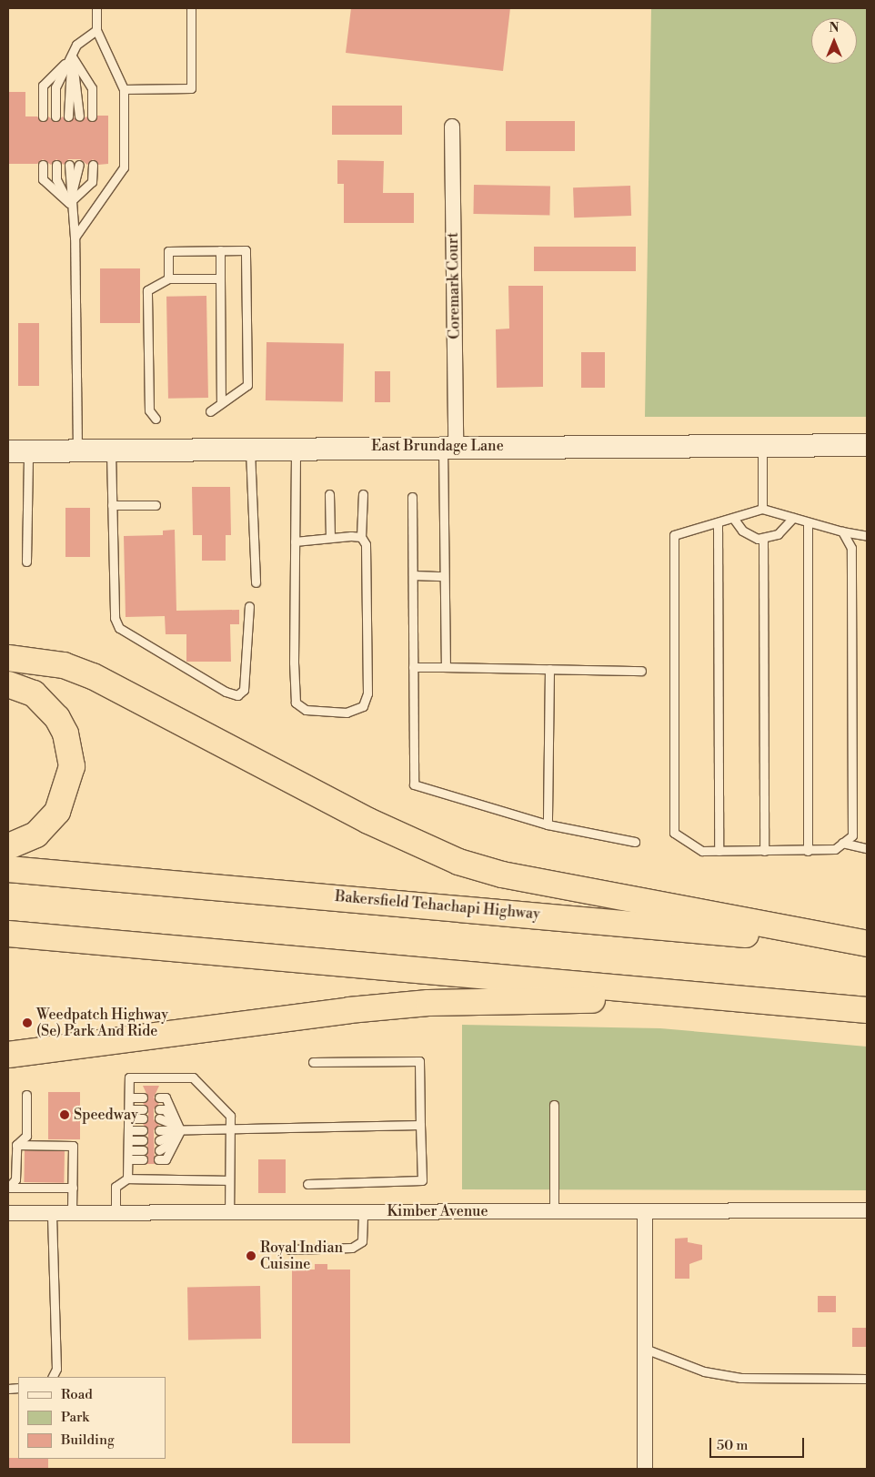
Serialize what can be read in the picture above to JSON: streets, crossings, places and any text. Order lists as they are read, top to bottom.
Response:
{
  "streets": {
    "highway": ["Bakersfield Tehachapi Highway"],
    "main road": ["East Brundage Lane"],
    "street": ["Coremark Court", "Kimber Avenue"]
  },
  "crossings": [
    ["Coremark Court", "East Brundage Lane"]
  ],
  "places": ["Weedpatch Highway (Se) Park And Ride", "Speedway", "Royal Indian Cuisine"],
  "legend": ["Road", "Park", "Building"],
  "scale_bar": "50 m",
  "north": "top"
}
